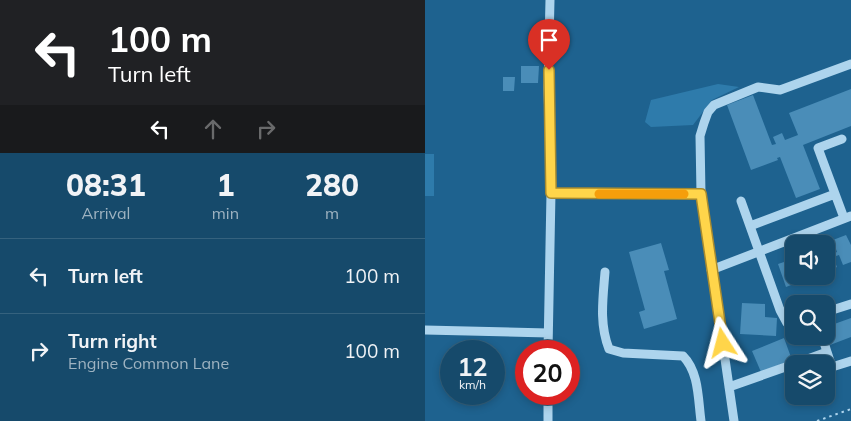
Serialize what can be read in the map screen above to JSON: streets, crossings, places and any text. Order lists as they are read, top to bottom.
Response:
{
  "page": {
    "turn": ["100 m", "Turn left"],
    "eta": [
      "08:31",
      "Arrival",
      "1",
      "min",
      "280",
      "m"
    ],
    "list": [
      {
        "name": "Turn left",
        "value": "100 m"
      },
      {
        "name": "Turn right",
        "note": "Engine Common Lane",
        "value": "100 m"
      }
    ],
    "speed": "12 km/h",
    "limit": "20"
  }
}
